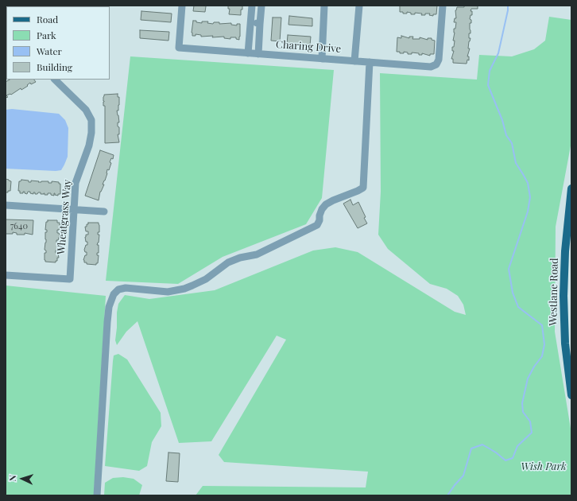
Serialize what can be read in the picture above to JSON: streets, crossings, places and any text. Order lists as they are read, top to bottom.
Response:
{
  "streets": {
    "main road": ["Westlane Road"],
    "street": ["Charing Drive", "Wheatgrass Way"]
  },
  "parks": ["Wish Park"],
  "house_numbers": ["7640"],
  "legend": [
    "Road",
    "Park",
    "Water",
    "Building"
  ],
  "north": "left"
}
